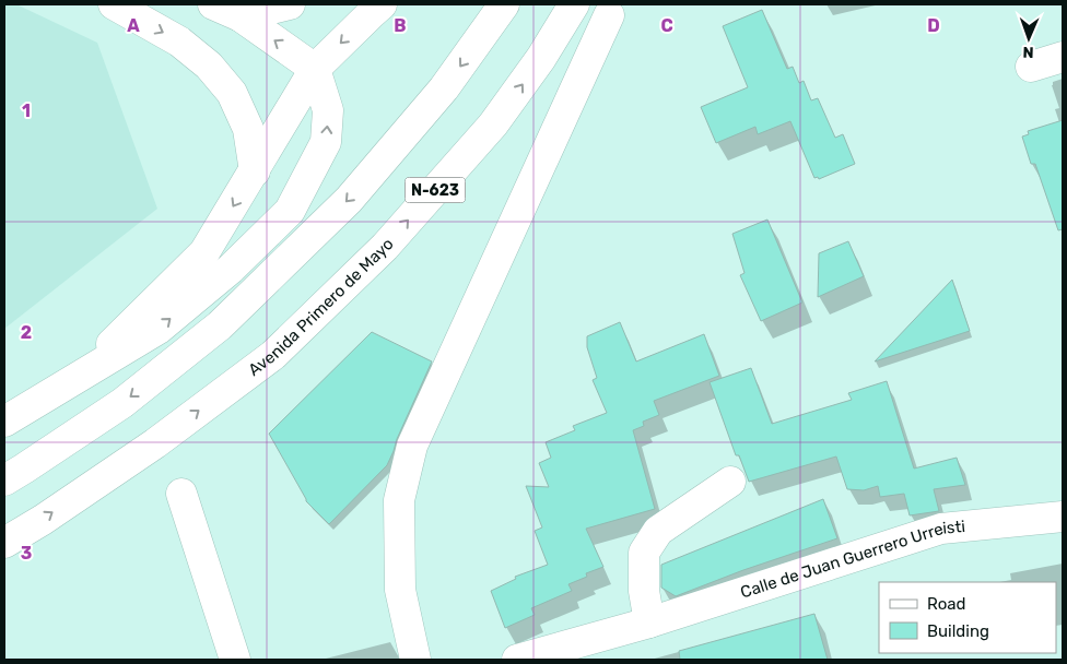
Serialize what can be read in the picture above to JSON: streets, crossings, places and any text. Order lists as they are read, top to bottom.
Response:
{
  "streets": {
    "main road": ["N-623", "Avenida Primero de Mayo", "Calle de Juan Guerrero Urreisti"]
  },
  "legend": ["Road", "Building"],
  "north": "bottom",
  "grid": {
    "columns": [
      "A",
      "B",
      "C",
      "D"
    ],
    "rows": ["1", "2", "3"]
  }
}
